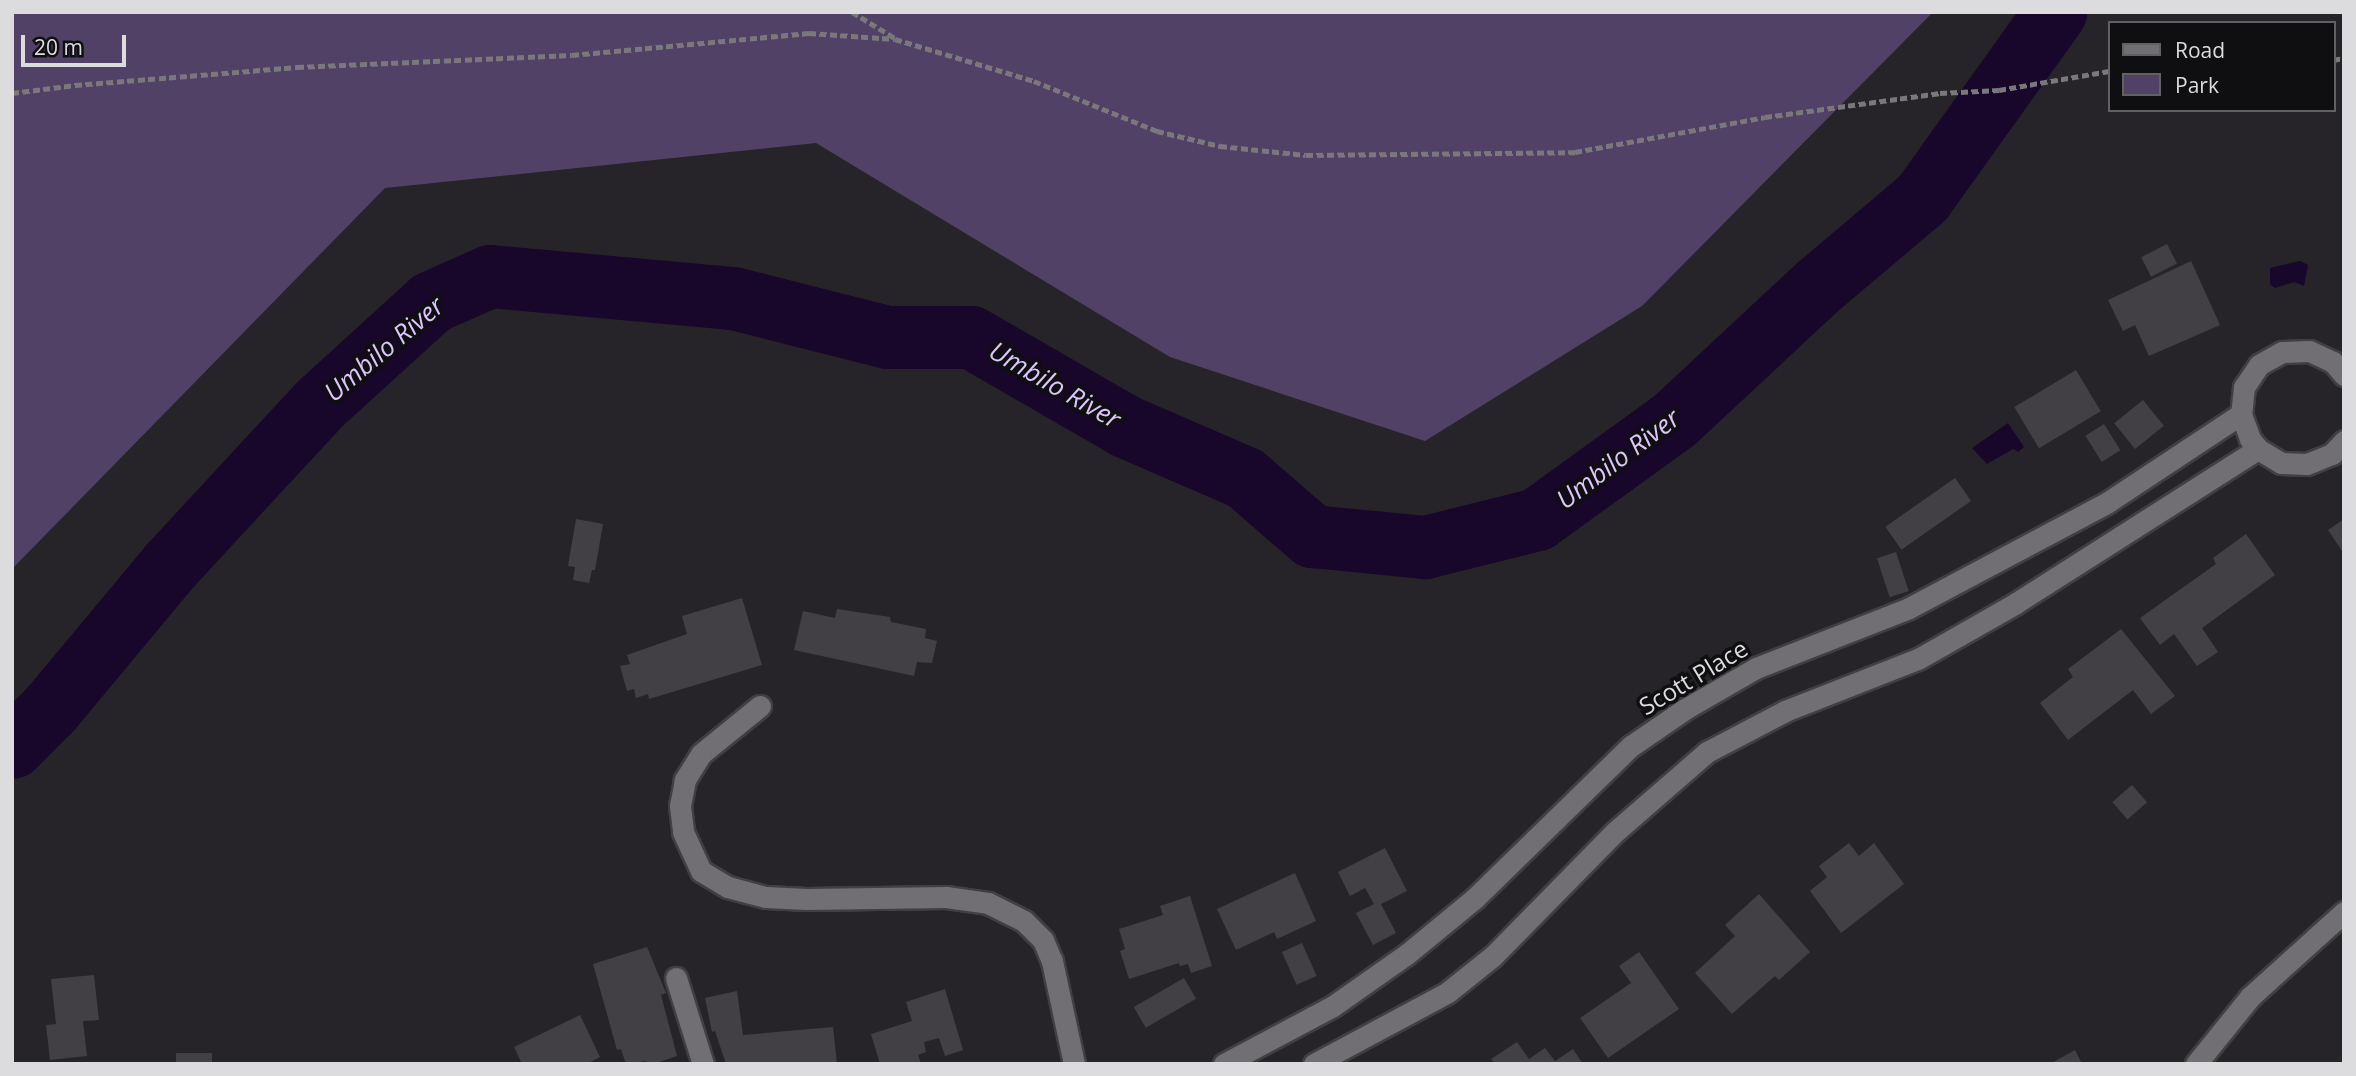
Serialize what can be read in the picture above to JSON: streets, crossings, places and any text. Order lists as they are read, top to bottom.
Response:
{
  "streets": {
    "street": ["Scott Place"]
  },
  "water": ["Umbilo River"],
  "legend": ["Road", "Park"],
  "scale_bar": "20 m"
}
